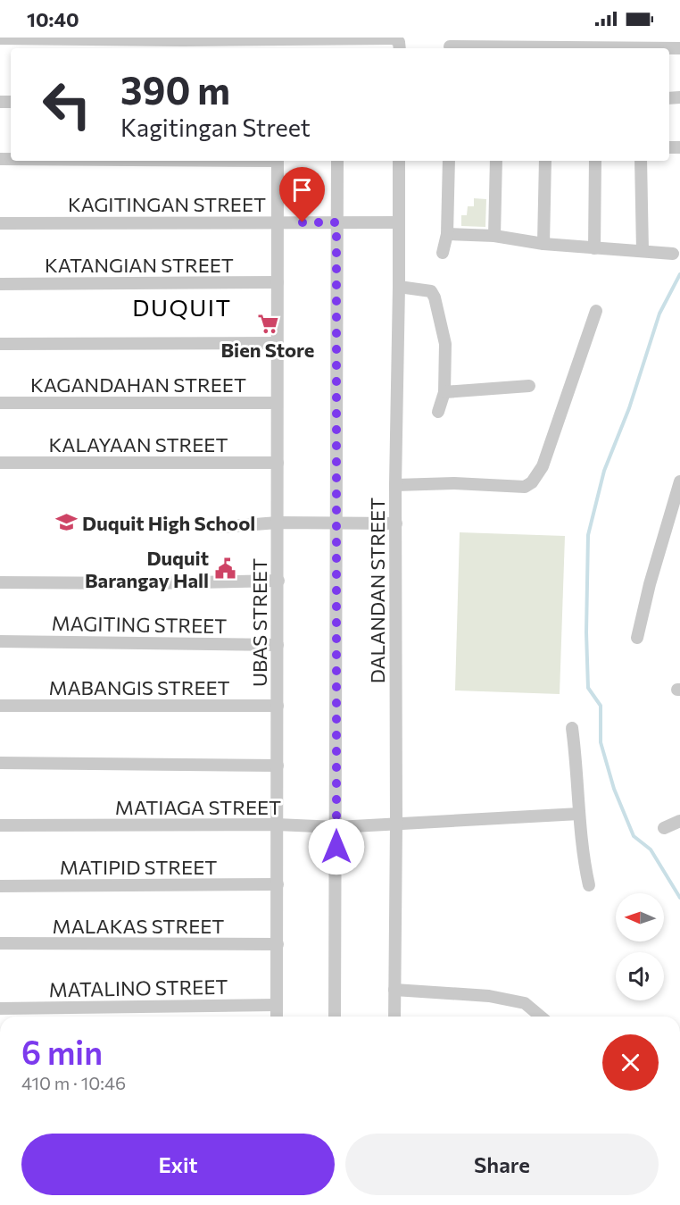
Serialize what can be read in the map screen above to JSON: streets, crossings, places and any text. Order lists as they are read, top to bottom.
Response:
{
  "streets": {
    "street": [
      "KAGITINGAN STREET",
      "KATANGIAN STREET",
      "KAGANDAHAN STREET",
      "KALAYAAN STREET",
      "DALANDAN STREET",
      "UBAS STREET",
      "MAGITING STREET",
      "MABANGIS STREET",
      "MATIAGA STREET",
      "MATIPID STREET",
      "MALAKAS STREET",
      "MATALINO STREET"
    ]
  },
  "crossings": [
    ["KAGITINGAN STREET", "DALANDAN STREET"],
    ["KAGITINGAN STREET", "UBAS STREET"],
    ["KATANGIAN STREET", "UBAS STREET"],
    ["KAGANDAHAN STREET", "UBAS STREET"],
    ["KALAYAAN STREET", "UBAS STREET"],
    ["DALANDAN STREET", "MATIAGA STREET"],
    ["UBAS STREET", "MAGITING STREET"],
    ["UBAS STREET", "MABANGIS STREET"],
    ["UBAS STREET", "MATIAGA STREET"],
    ["UBAS STREET", "MATIPID STREET"],
    ["UBAS STREET", "MALAKAS STREET"],
    ["UBAS STREET", "MATALINO STREET"]
  ],
  "districts": ["DUQUIT"],
  "places": {
    "supermarket": ["Bien Store"],
    "school or university": ["Duquit High School"],
    "public building": ["Duquit Barangay Hall"]
  },
  "north": "left",
  "page": {
    "status": "10:40",
    "turn": ["390 m", "Kagitingan Street"],
    "heading": ["6 min", "410 m · 10:46"],
    "buttons": ["Exit", "Share"]
  }
}
